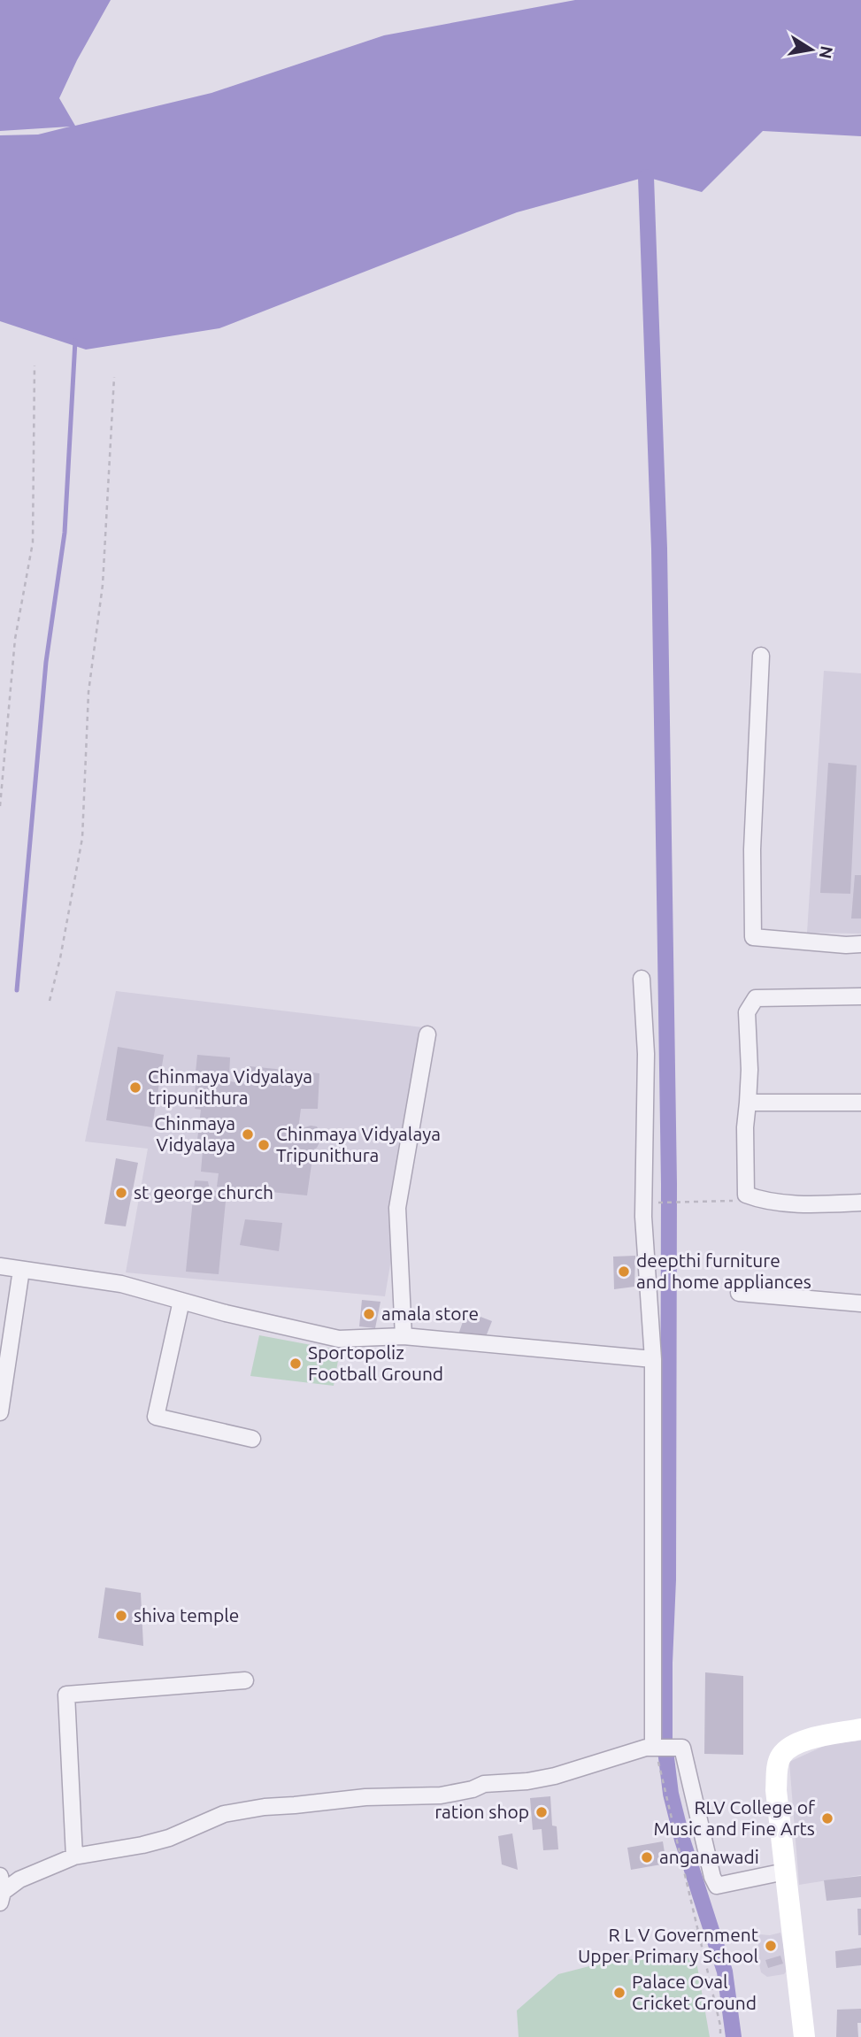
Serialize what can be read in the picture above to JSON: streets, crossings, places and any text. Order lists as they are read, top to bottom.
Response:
{
  "places": [
    "Chinmaya Vidyalaya tripunithura",
    "Chinmaya Vidyalaya",
    "Chinmaya Vidyalaya Tripunithura",
    "st george church",
    "deepthi furniture and home appliances",
    "amala store",
    "Sportopoliz Football Ground",
    "shiva temple",
    "ration shop",
    "RLV College of Music and Fine Arts",
    "anganawadi",
    "R L V Government Upper Primary School",
    "Palace Oval Cricket Ground"
  ],
  "north": "right"
}
